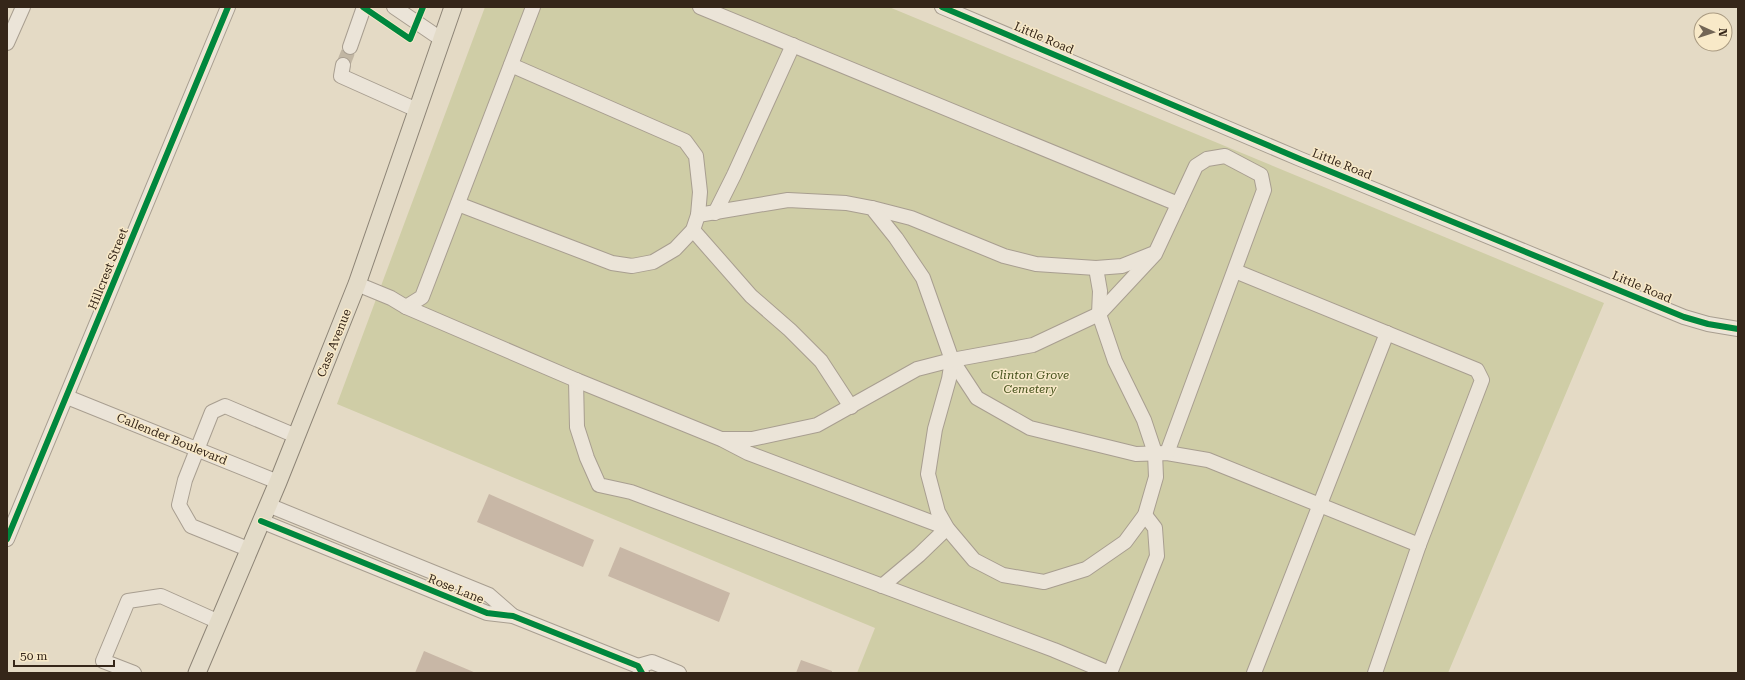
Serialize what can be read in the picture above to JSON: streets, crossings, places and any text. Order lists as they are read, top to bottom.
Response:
{
  "streets": {
    "main road": ["Cass Avenue"],
    "street": [
      "Little Road",
      "Hillcrest Street",
      "Callender Boulevard",
      "Rose Lane"
    ]
  },
  "crossings": [
    ["Hillcrest Street", "Callender Boulevard"],
    ["Cass Avenue", "Callender Boulevard"],
    ["Cass Avenue", "Rose Lane"]
  ],
  "parks": ["Clinton Grove Cemetery"],
  "scale_bar": "50 m",
  "north": "right"
}
